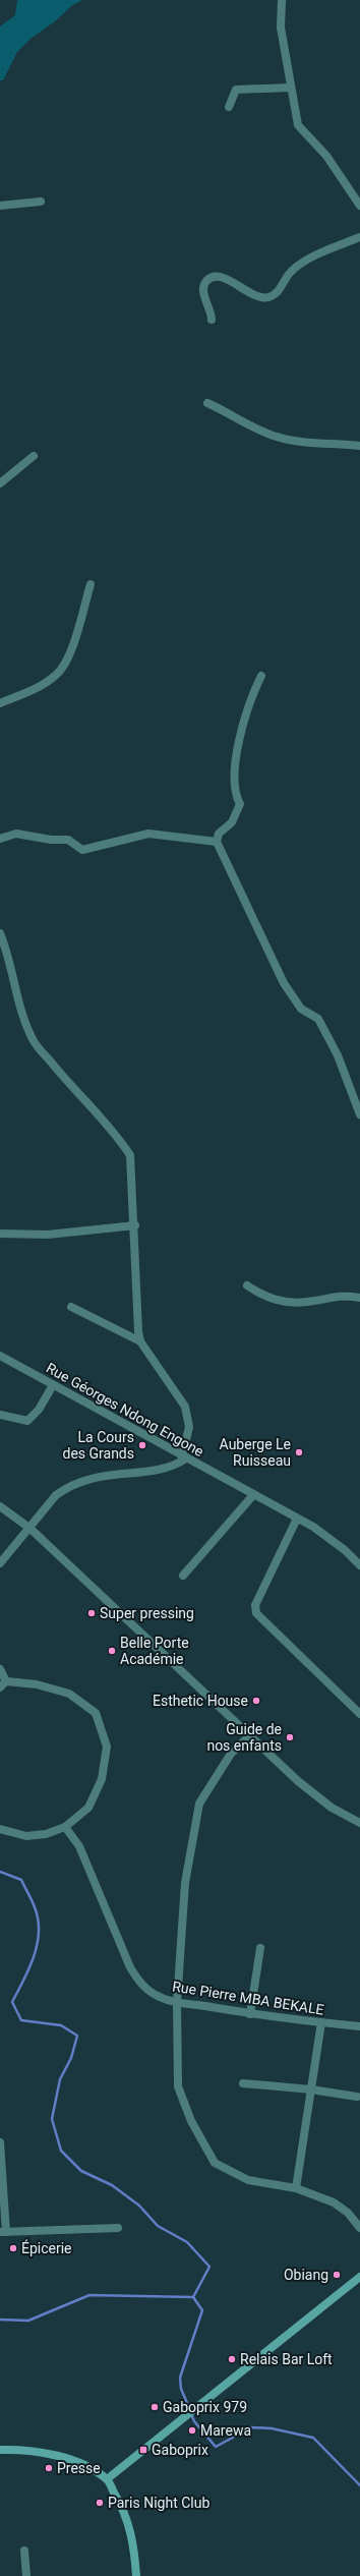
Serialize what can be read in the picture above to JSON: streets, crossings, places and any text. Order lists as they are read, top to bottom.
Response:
{
  "streets": {
    "street": ["Rue Géorges Ndong Engone", "Rue Pierre MBA BEKALE"]
  },
  "places": {
    "other": [
      "La Cours des Grands",
      "Auberge Le Ruisseau",
      "Super pressing",
      "Belle Porte Académie",
      "Esthetic House",
      "Guide de nos enfants",
      "Épicerie",
      "Obiang",
      "Relais Bar Loft",
      "Gaboprix 979",
      "Marewa",
      "Presse",
      "Paris Night Club"
    ],
    "transit": ["Gaboprix"]
  }
}
